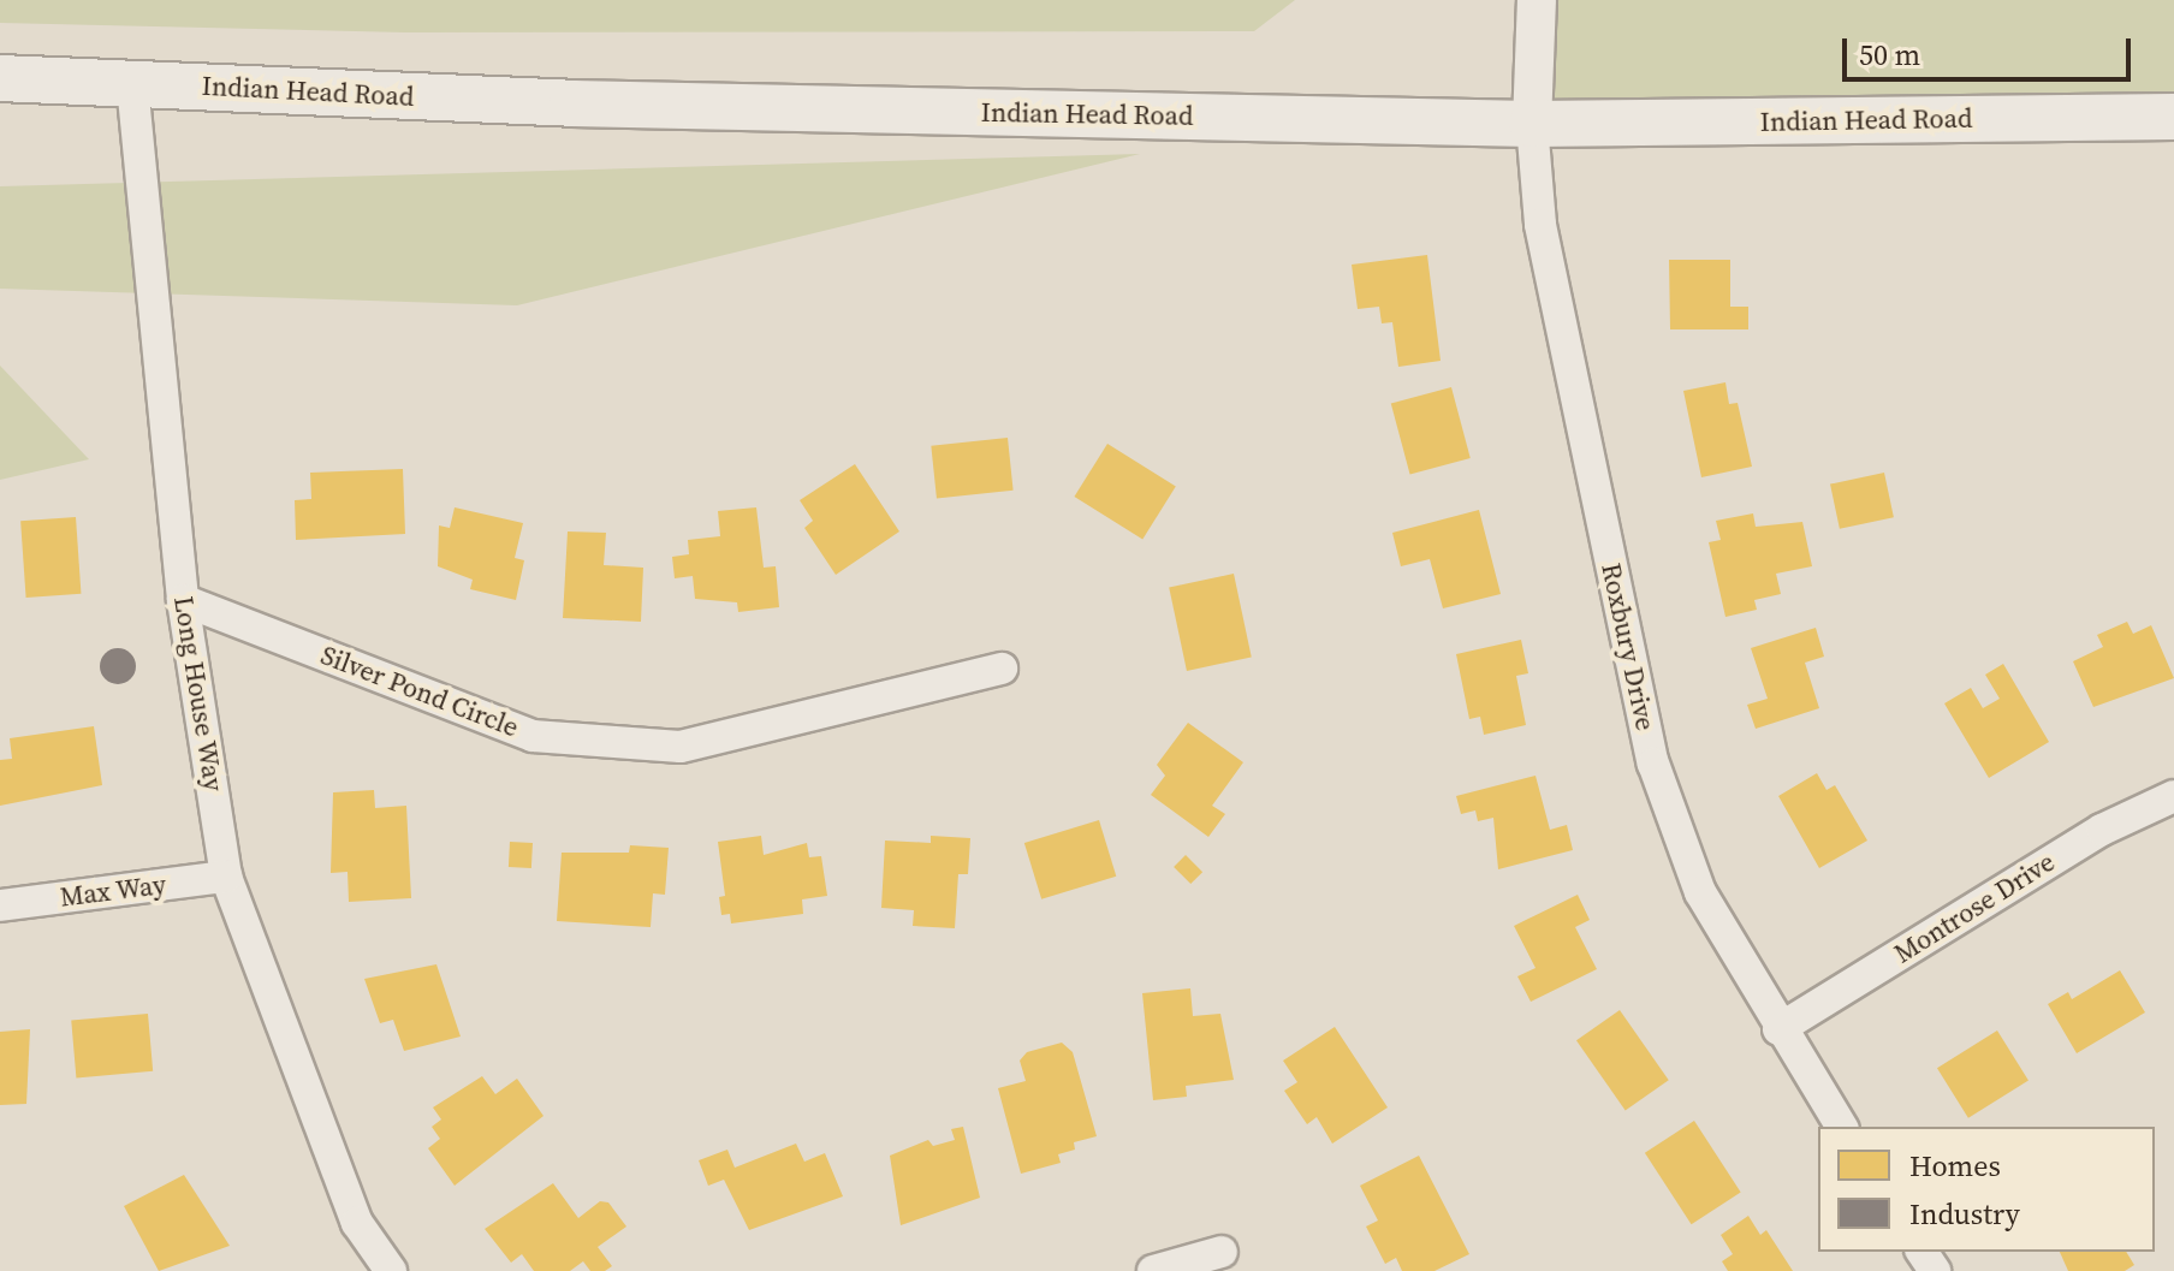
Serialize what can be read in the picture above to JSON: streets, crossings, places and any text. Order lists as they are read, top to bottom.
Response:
{
  "streets": {
    "main road": ["Indian Head Road"],
    "street": [
      "Roxbury Drive",
      "Silver Pond Circle",
      "Long House Way",
      "Max Way",
      "Montrose Drive"
    ]
  },
  "crossings": [
    ["Indian Head Road", "Roxbury Drive"],
    ["Indian Head Road", "Long House Way"],
    ["Roxbury Drive", "Montrose Drive"],
    ["Silver Pond Circle", "Long House Way"],
    ["Long House Way", "Max Way"]
  ],
  "legend": ["Homes", "Industry"],
  "scale_bar": "50 m"
}
